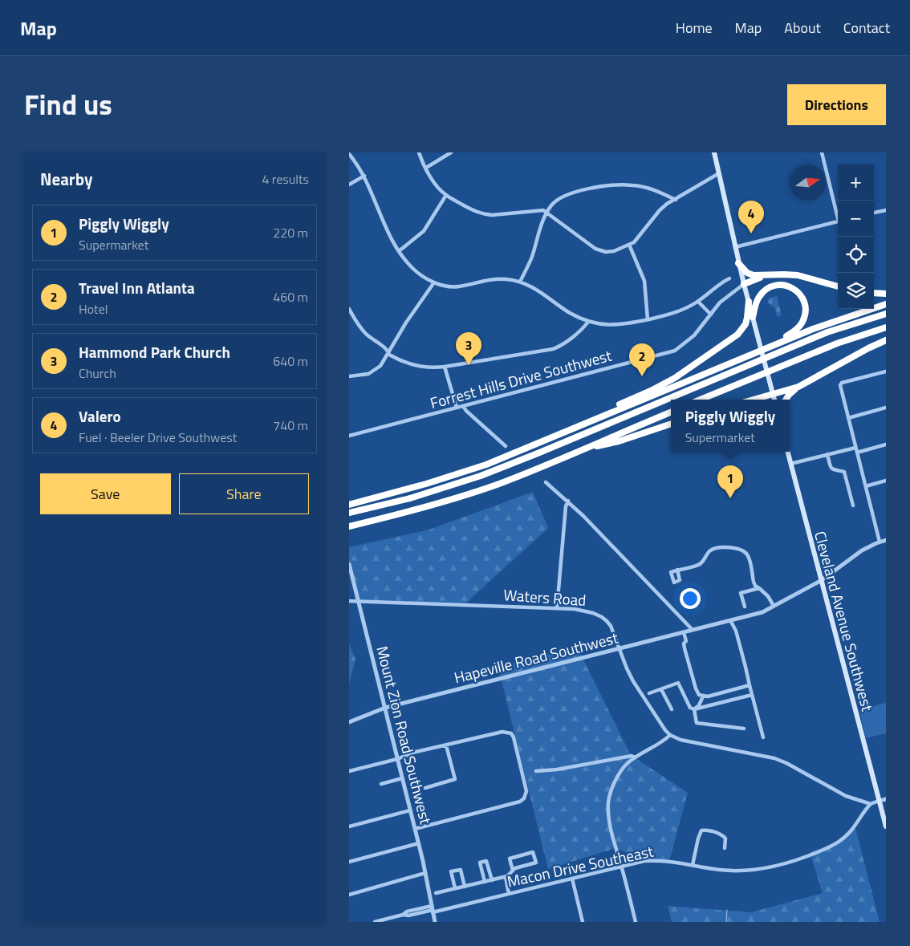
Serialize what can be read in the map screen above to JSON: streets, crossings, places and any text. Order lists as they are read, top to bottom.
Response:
{
  "streets": {
    "main road": ["Cleveland Avenue Southwest"],
    "street": [
      "Forrest Hills Drive Southwest",
      "Waters Road",
      "Hapeville Road Southwest",
      "Mount Zion Road Southwest",
      "Macon Drive Southeast"
    ]
  },
  "crossings": [
    ["Waters Road", "Hapeville Road Southwest"],
    ["Waters Road", "Mount Zion Road Southwest"],
    ["Cleveland Avenue Southwest", "Hapeville Road Southwest"],
    ["Hapeville Road Southwest", "Mount Zion Road Southwest"],
    ["Mount Zion Road Southwest", "Macon Drive Southeast"]
  ],
  "north": "right",
  "page": {
    "header": "Map",
    "nav": [
      "Home",
      "Map",
      "About",
      "Contact"
    ],
    "title": "Find us",
    "buttons": [
      "Directions",
      ["Save", "Share"]
    ],
    "heading": ["Nearby", "4 results"],
    "map_buttons": ["+", "−"],
    "pins": [
      "4",
      "3",
      "2",
      "1"
    ],
    "list": [
      {
        "mark": "1",
        "name": "Piggly Wiggly",
        "note": "Supermarket",
        "value": "220 m"
      },
      {
        "mark": "2",
        "name": "Travel Inn Atlanta",
        "note": "Hotel",
        "value": "460 m"
      },
      {
        "mark": "3",
        "name": "Hammond Park Church",
        "note": "Church",
        "value": "640 m"
      },
      {
        "mark": "4",
        "name": "Valero",
        "note": "Fuel · Beeler Drive Southwest",
        "value": "740 m"
      }
    ],
    "popup": ["Piggly Wiggly", "Supermarket"]
  }
}
